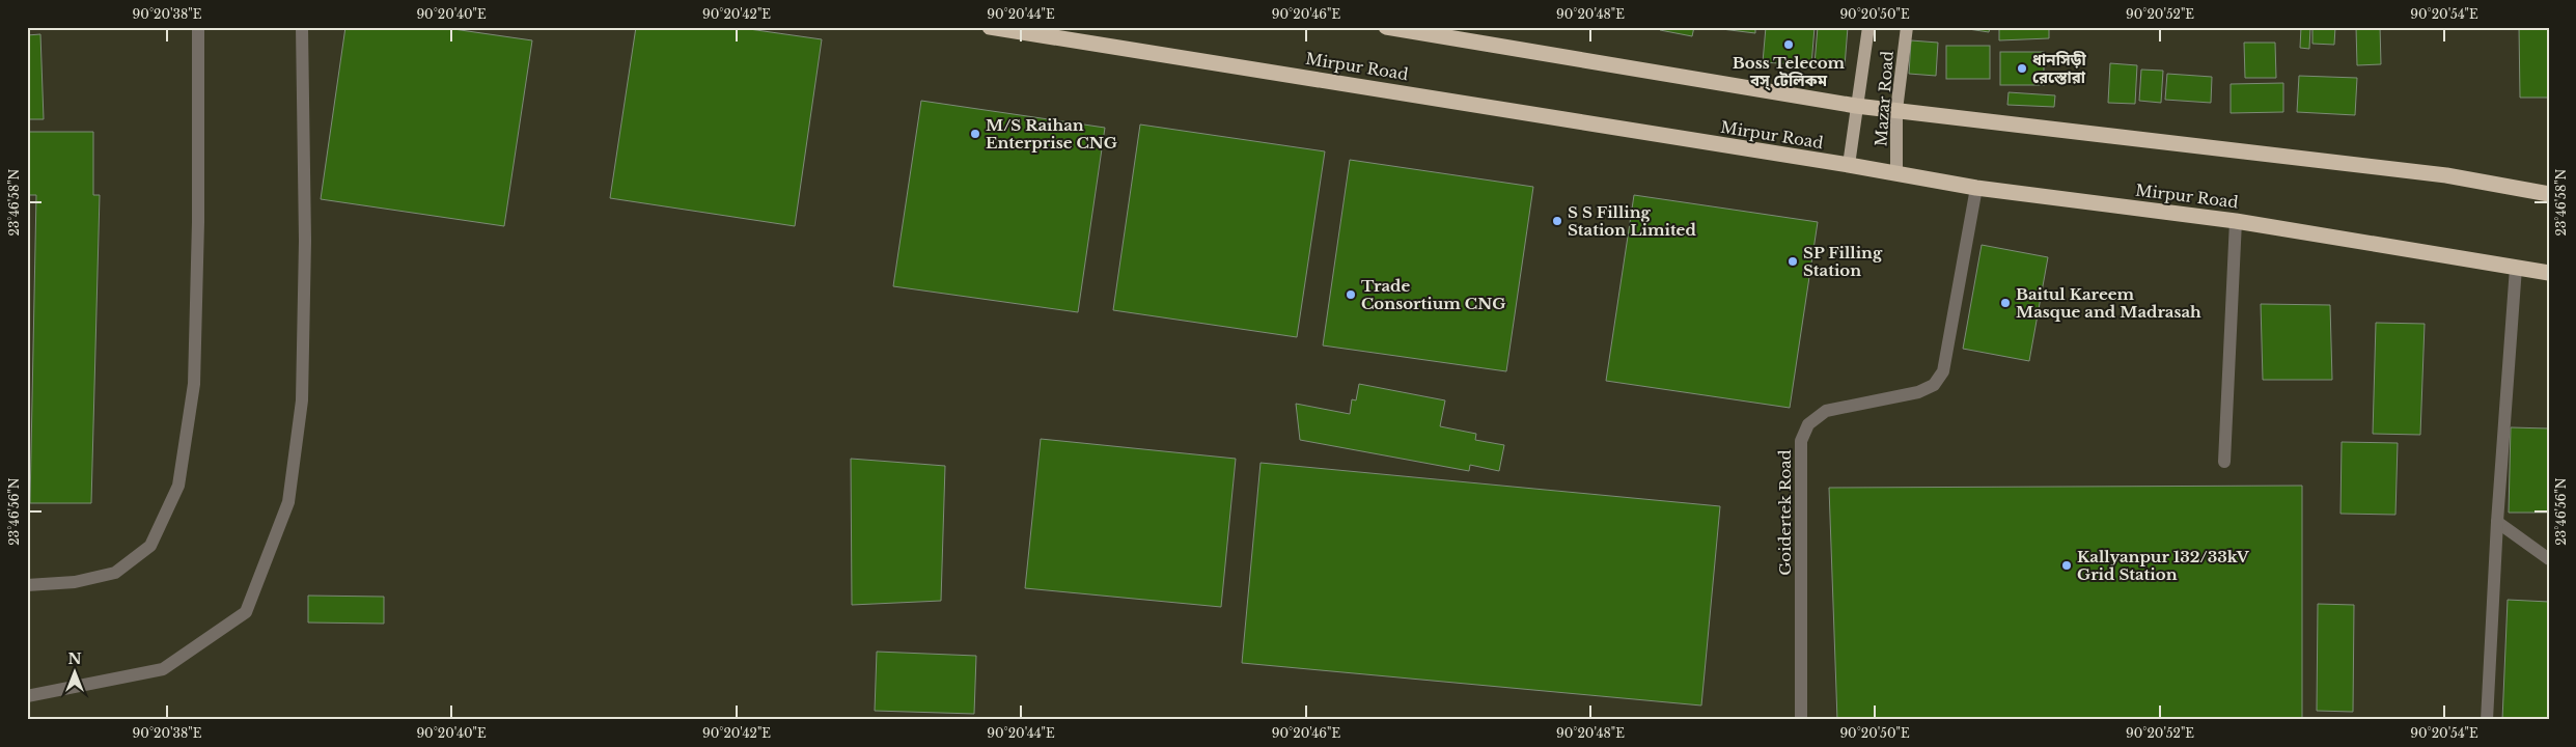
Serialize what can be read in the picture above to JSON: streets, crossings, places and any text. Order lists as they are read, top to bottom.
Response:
{
  "streets": {
    "highway": ["Mirpur Road"],
    "main road": ["Mazar Road"],
    "street": ["Goidertek Road"]
  },
  "crossings": [
    ["Mirpur Road", "Mazar Road"],
    ["Mirpur Road", "Goidertek Road"]
  ],
  "places": [
    "Boss Telecom বস্ টেলিকম",
    "ধানসিড়ী রেস্তোরা",
    "M/S Raihan Enterprise CNG",
    "S S Filling Station Limited",
    "SP Filling Station",
    "Trade Consortium CNG",
    "Baitul Kareem Masque and Madrasah",
    "Kallyanpur 132/33kV Grid Station"
  ],
  "north": "top",
  "coordinates": [
    "90°20'38\"E",
    "90°20'40\"E",
    "90°20'42\"E",
    "90°20'44\"E",
    "90°20'46\"E",
    "90°20'48\"E",
    "90°20'50\"E",
    "90°20'52\"E",
    "90°20'54\"E",
    "23°46'58\"N",
    "23°46'56\"N"
  ]
}
